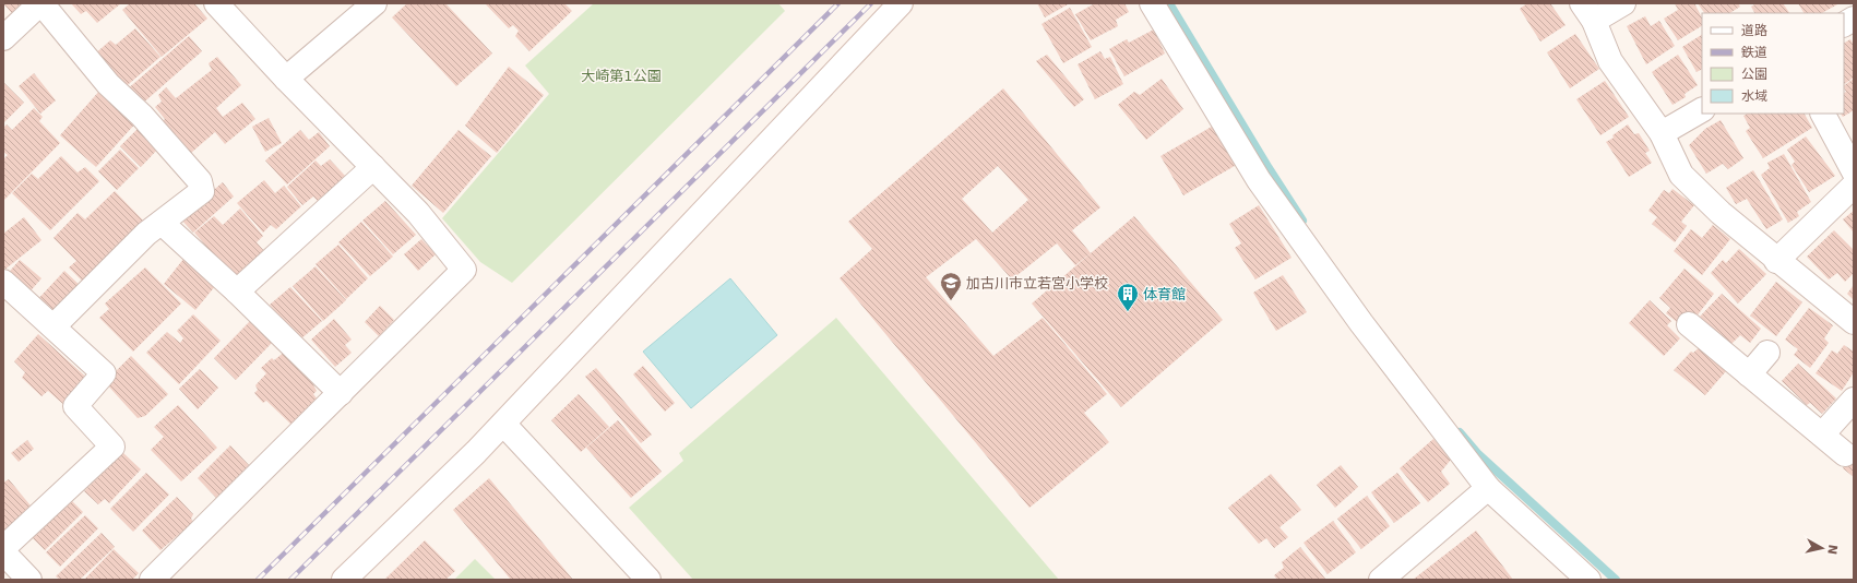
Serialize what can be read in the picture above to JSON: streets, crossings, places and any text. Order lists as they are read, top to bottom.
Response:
{
  "parks": ["大崎第1公園"],
  "places": {
    "school or university": ["加古川市立若宮小学校"],
    "building": ["体育館"]
  },
  "legend": [
    "道路",
    "鉄道",
    "公園",
    "水域"
  ],
  "north": "right"
}
